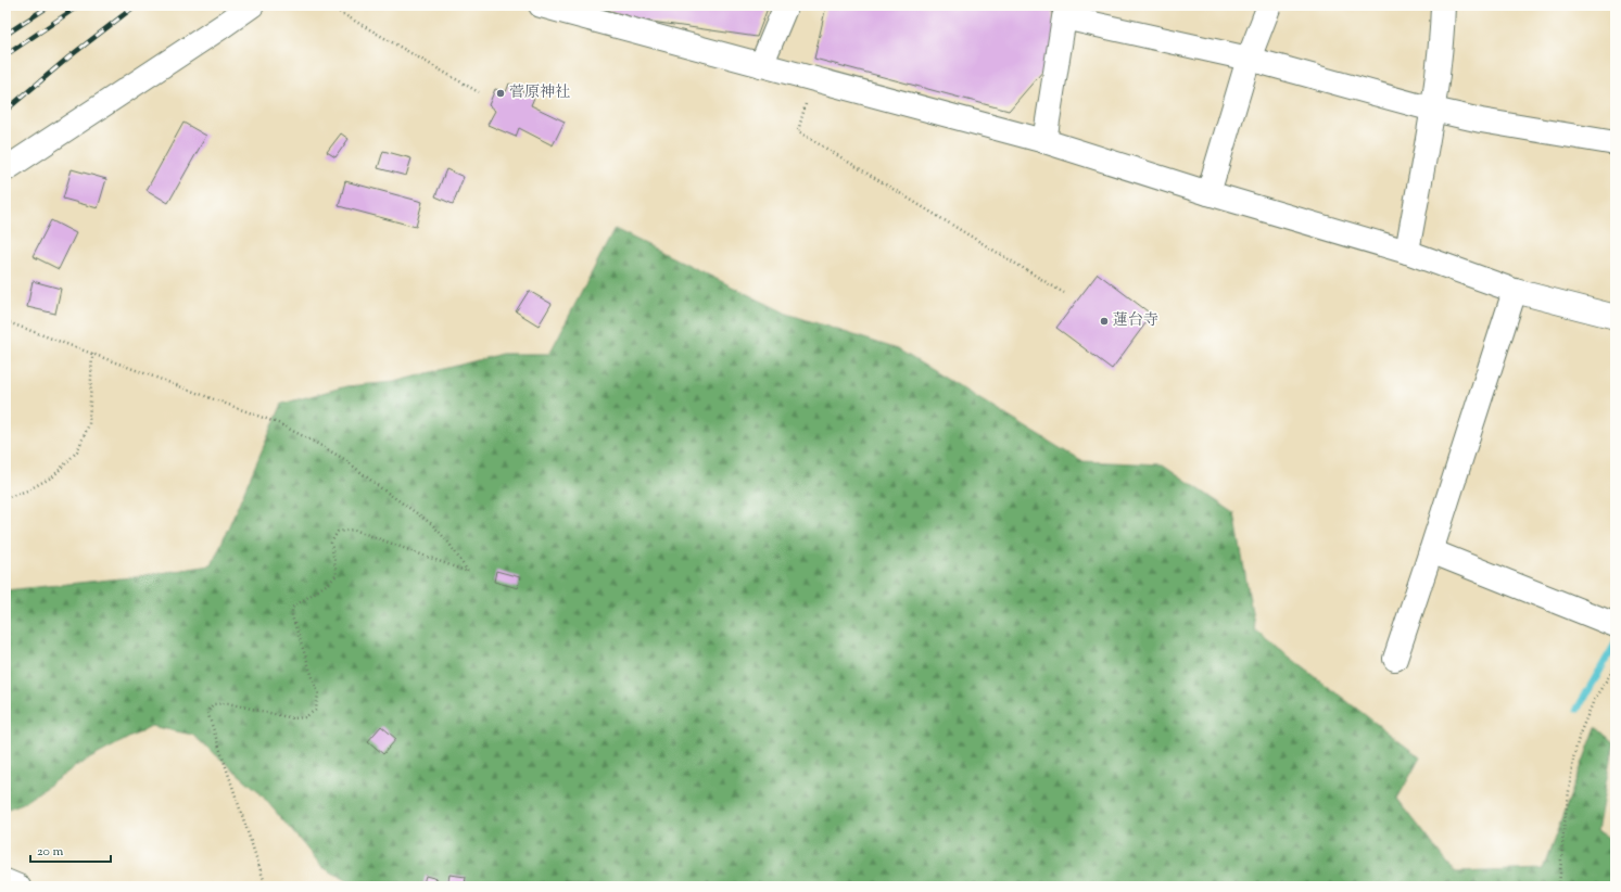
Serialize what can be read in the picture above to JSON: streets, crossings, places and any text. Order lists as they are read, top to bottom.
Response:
{
  "places": ["菅原神社", "蓮台寺"],
  "scale_bar": "20 m"
}
